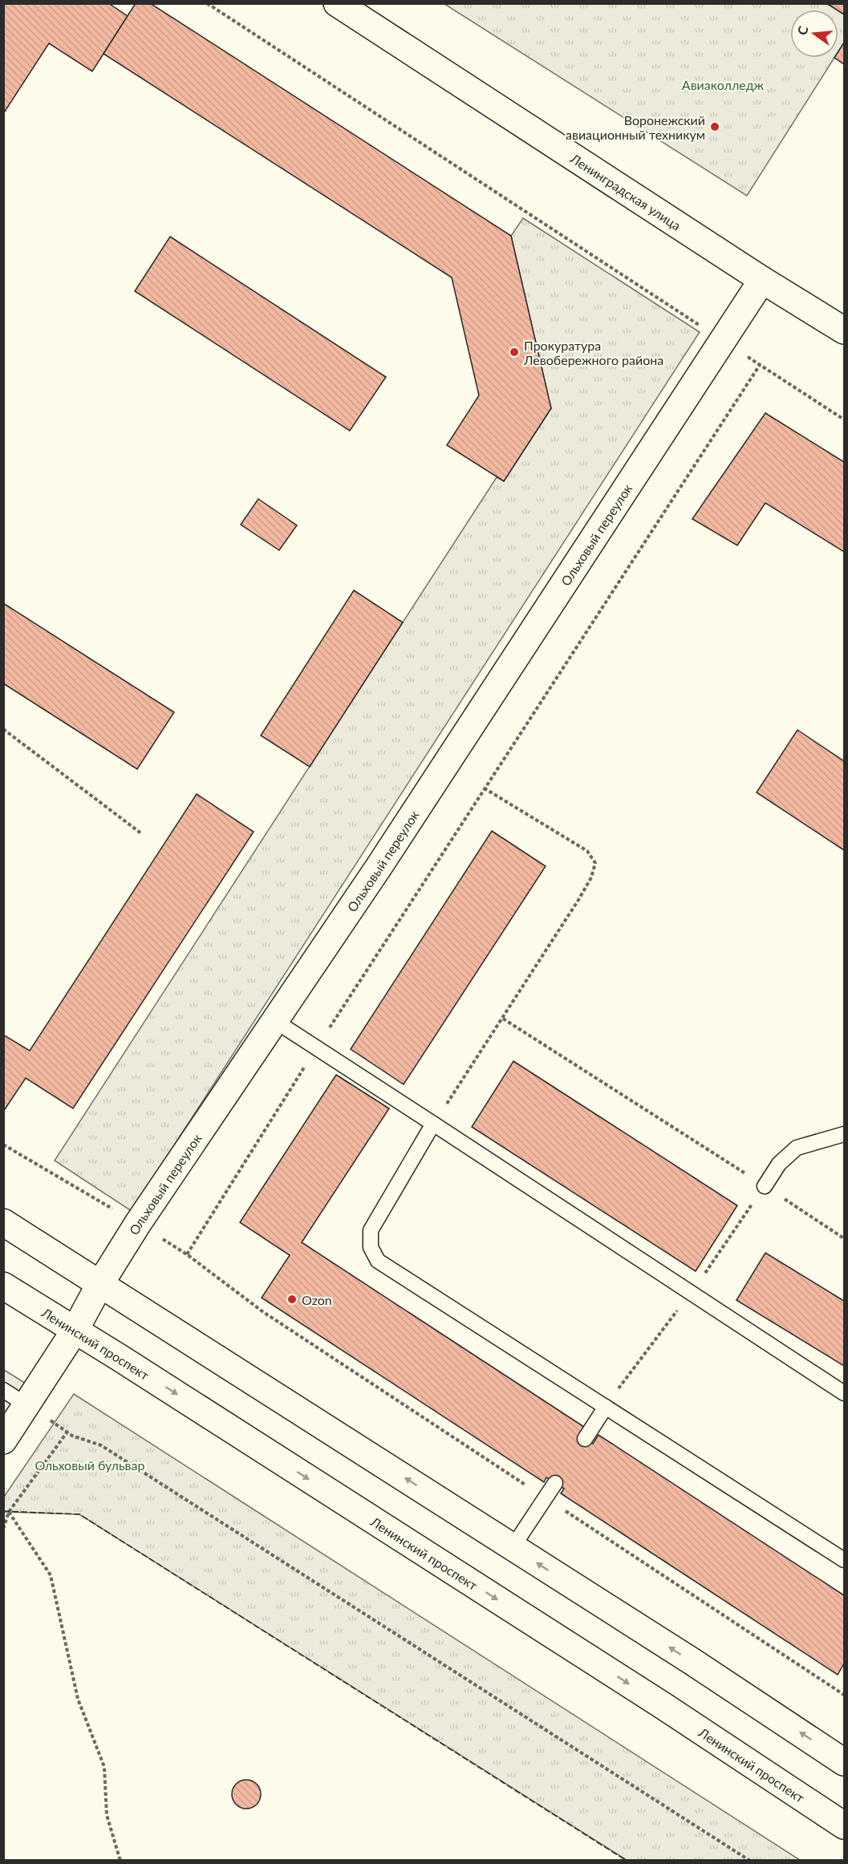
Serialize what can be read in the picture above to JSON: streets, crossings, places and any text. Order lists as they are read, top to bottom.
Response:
{
  "streets": {
    "main road": ["Ленинградская улица", "Ольховый переулок", "Ленинский проспект"]
  },
  "crossings": [
    ["Ленинградская улица", "Ольховый переулок"],
    ["Ольховый переулок", "Ленинский проспект"]
  ],
  "parks": ["Авиаколледж", "Ольховый бульвар"],
  "places": ["Воронежский авиационный техникум", "Прокуратура Левобережного района", "Ozon"],
  "north": "left"
}
